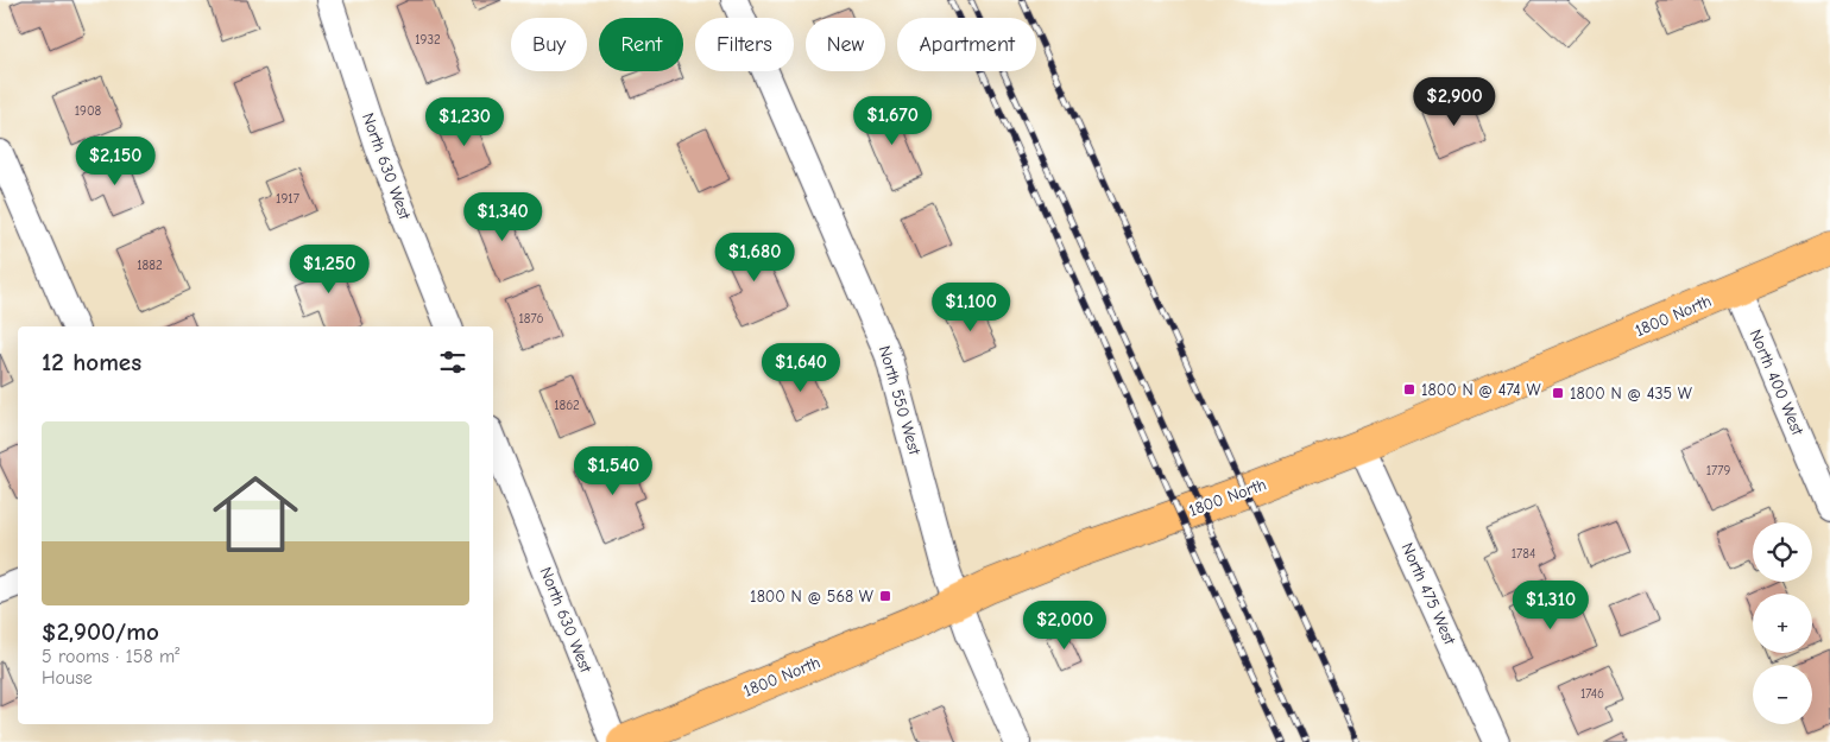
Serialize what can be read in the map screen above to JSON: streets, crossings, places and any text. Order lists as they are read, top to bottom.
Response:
{
  "streets": {
    "main road": ["1800 North"],
    "street": [
      "North 630 West",
      "North 400 West",
      "North 550 West",
      "North 475 West"
    ]
  },
  "crossings": [
    ["1800 North", "North 400 West"],
    ["1800 North", "North 550 West"],
    ["1800 North", "North 475 West"]
  ],
  "places": {
    "transit": ["1800 N @ 474 W", "1800 N @ 435 W", "1800 N @ 568 W"]
  },
  "house_numbers": [
    "1932",
    "1908",
    "1917",
    "1882",
    "1876",
    "1862",
    "1779",
    "1784",
    "1746"
  ],
  "page": {
    "chip": [
      "Buy",
      "Rent",
      "Filters",
      "New",
      "Apartment"
    ],
    "price": [
      "$2,900",
      "$1,670",
      "$1,230",
      "$2,150",
      "$1,340",
      "$1,680",
      "$1,250",
      "$1,100",
      "$1,640",
      "$1,540",
      "$1,310",
      "$2,000"
    ],
    "heading": "12 homes",
    "list": [
      {
        "name": "$2,900/mo",
        "note": "5 rooms · 158 m² · House"
      }
    ],
    "map_buttons": ["+", "−"]
  }
}
